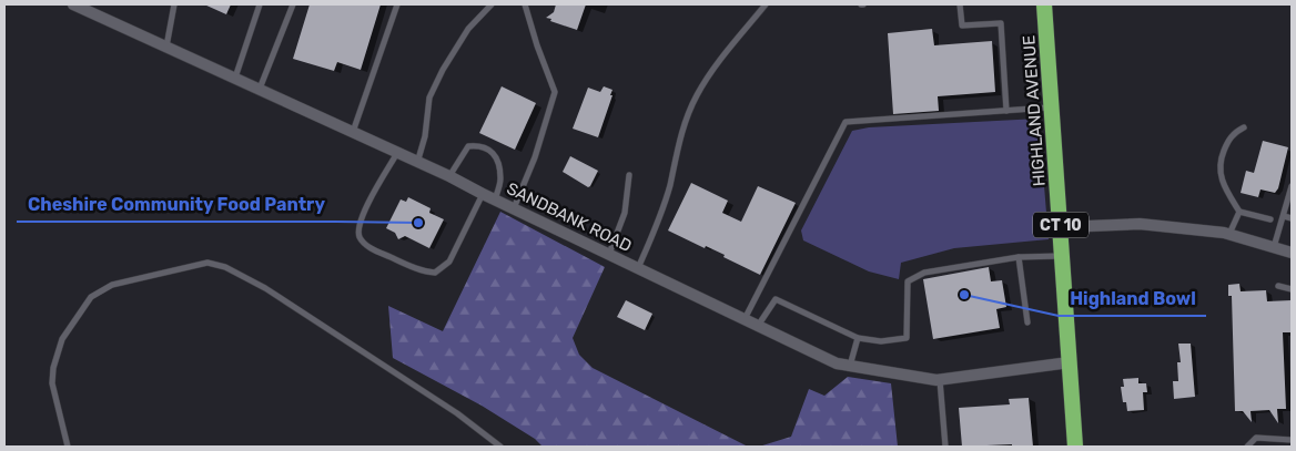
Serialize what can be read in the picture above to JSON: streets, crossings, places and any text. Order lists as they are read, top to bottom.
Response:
{
  "streets": {
    "highway": ["HIGHLAND AVENUE", "CT 10"],
    "street": ["SANDBANK ROAD"]
  },
  "crossings": [
    ["HIGHLAND AVENUE", "SANDBANK ROAD"]
  ],
  "places": ["Cheshire Community Food Pantry", "Highland Bowl"]
}
